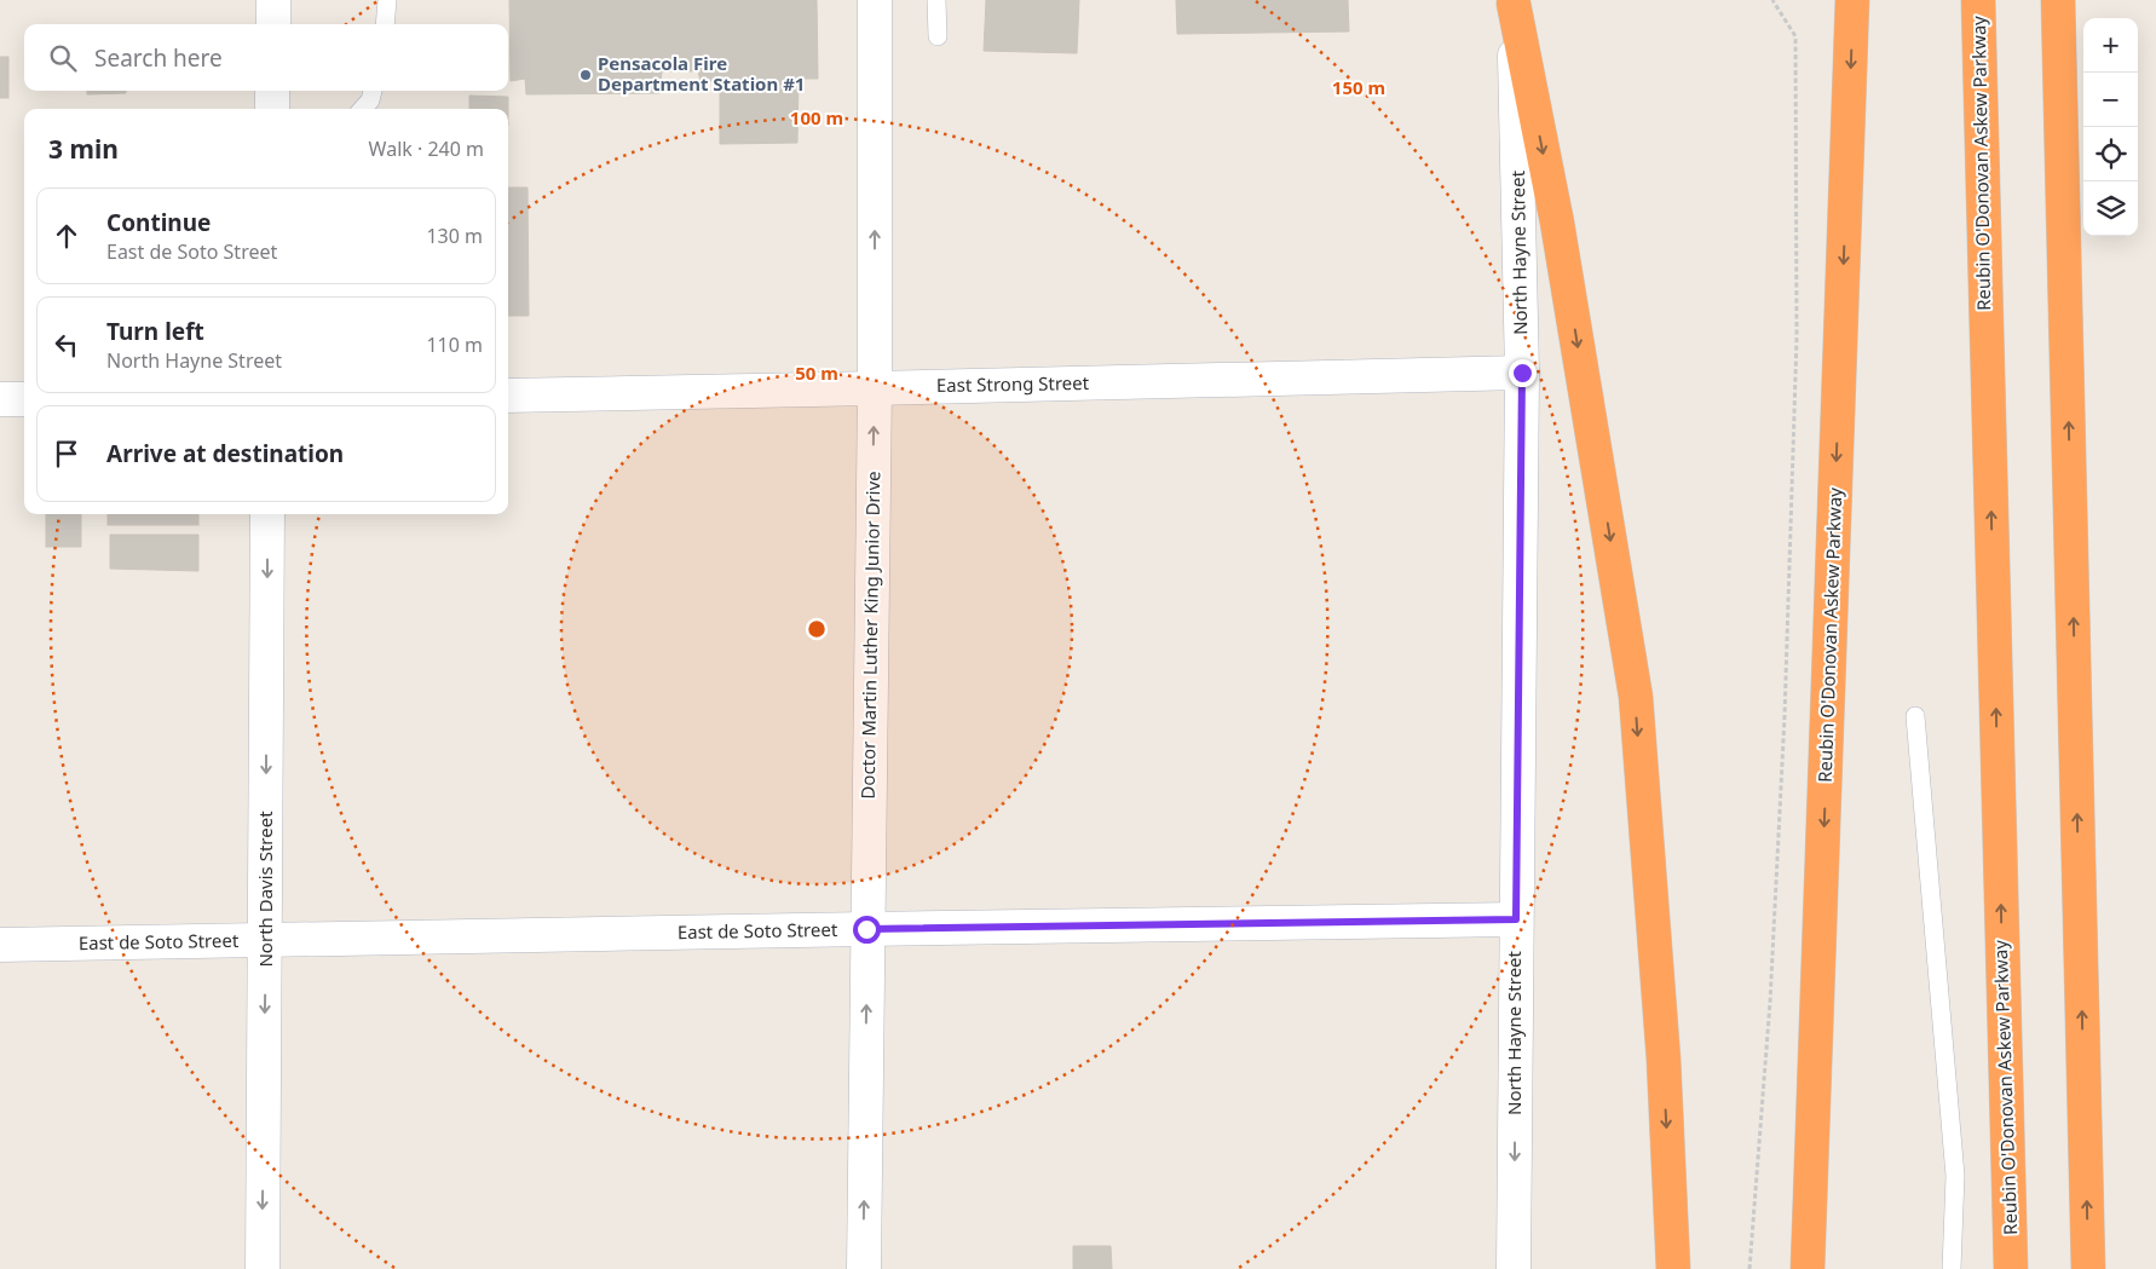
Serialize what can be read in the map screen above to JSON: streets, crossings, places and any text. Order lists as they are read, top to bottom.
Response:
{
  "streets": {
    "highway": ["Reubin O'Donovan Askew Parkway"],
    "street": [
      "North Hayne Street",
      "East Strong Street",
      "Doctor Martin Luther King Junior Drive",
      "North Davis Street",
      "East de Soto Street"
    ]
  },
  "crossings": [
    ["North Hayne Street", "East Strong Street"],
    ["North Hayne Street", "East de Soto Street"],
    ["East Strong Street", "Doctor Martin Luther King Junior Drive"],
    ["Doctor Martin Luther King Junior Drive", "East de Soto Street"],
    ["North Davis Street", "East de Soto Street"]
  ],
  "one_way": ["Doctor Martin Luther King Junior Drive", "North Davis Street"],
  "places": ["Pensacola Fire Department Station #1"],
  "page": {
    "map_buttons": ["+", "−"],
    "search": "Search here",
    "heading": ["3 min", "Walk · 240 m"],
    "list": [
      ["Continue", "East de Soto Street", "130 m"],
      ["Turn left", "North Hayne Street", "110 m"],
      "Arrive at destination"
    ]
  },
  "rings": ["150 m", "100 m", "50 m"]
}
